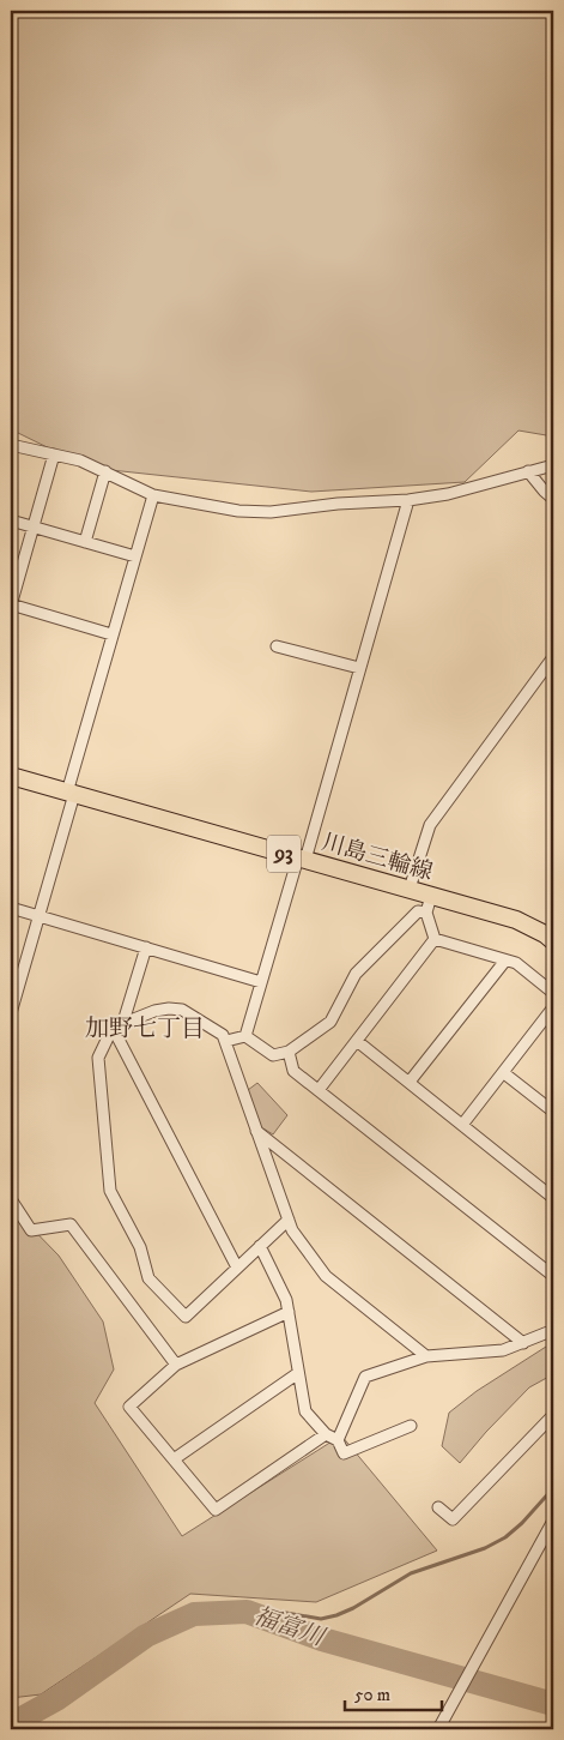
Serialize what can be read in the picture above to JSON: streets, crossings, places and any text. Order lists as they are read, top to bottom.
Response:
{
  "streets": {
    "main road": ["93", "川島三輪線"]
  },
  "districts": ["加野七丁目"],
  "water": ["福富川"],
  "scale_bar": "50 m"
}
